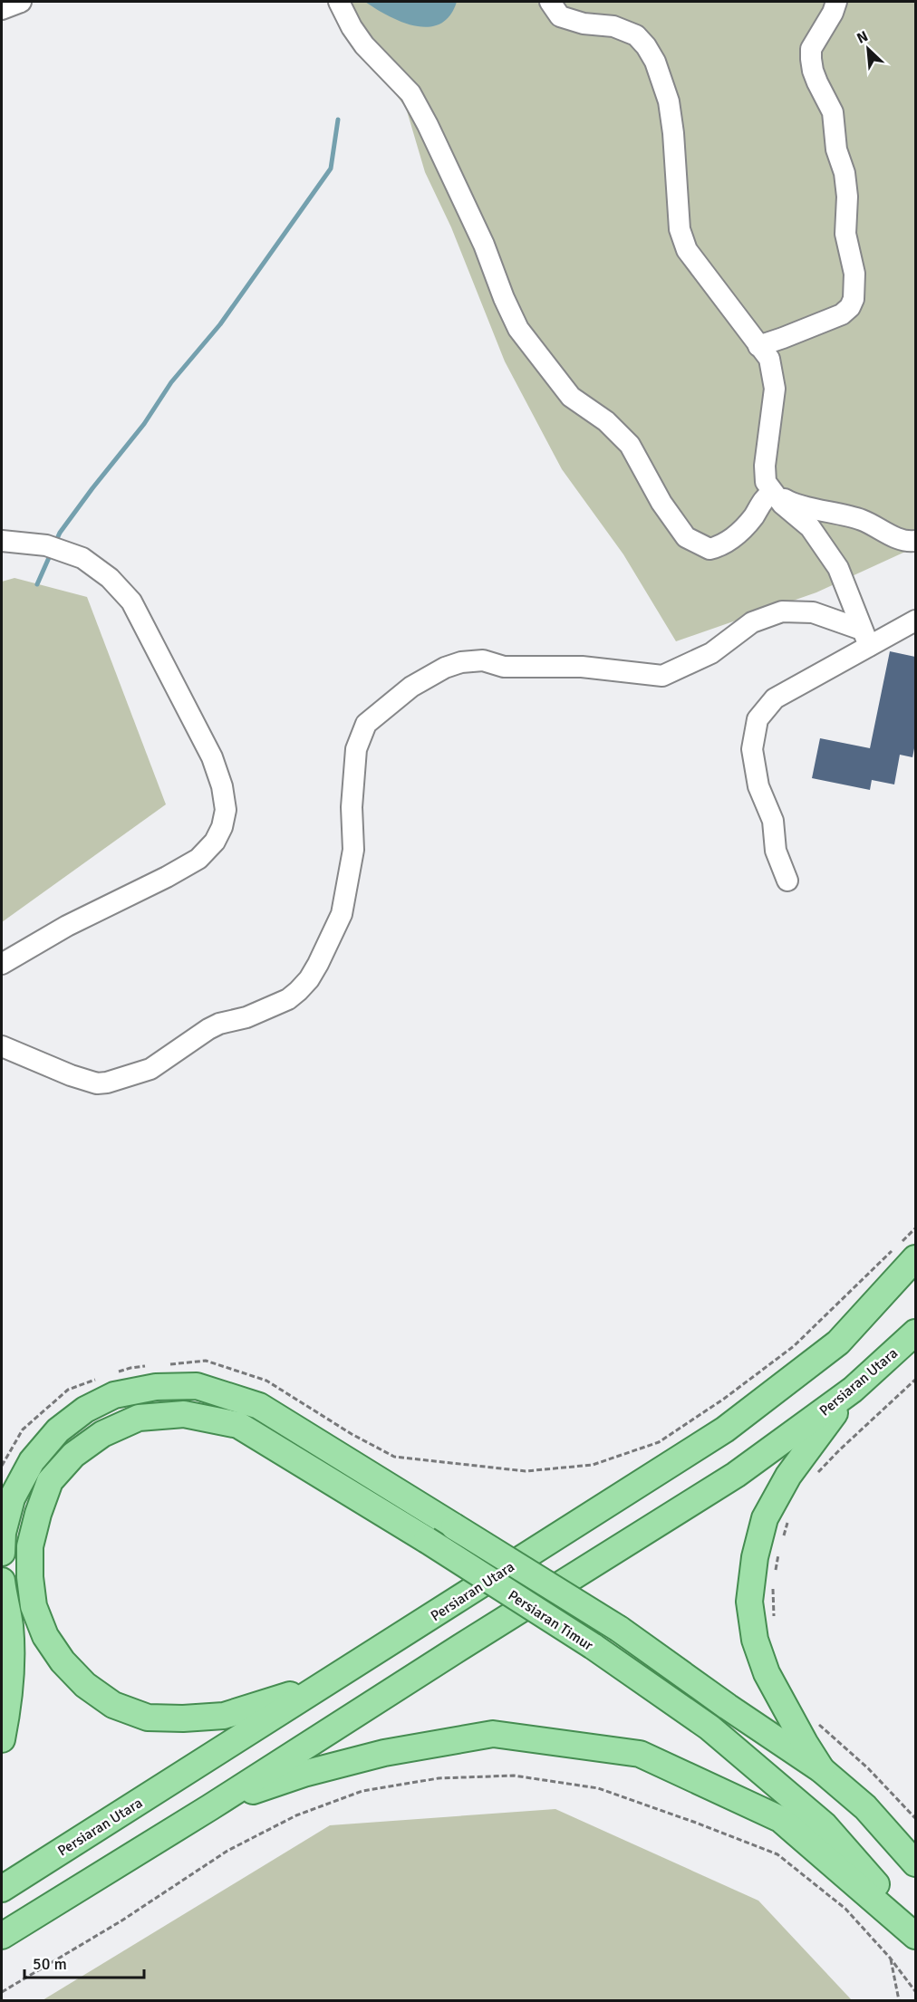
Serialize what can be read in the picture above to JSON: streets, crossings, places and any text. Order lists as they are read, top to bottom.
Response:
{
  "streets": {
    "main road": ["Persiaran Utara", "Persiaran Timur"]
  },
  "crossings": [
    ["Persiaran Utara", "Persiaran Timur"]
  ],
  "scale_bar": "50 m",
  "north": "top left"
}
